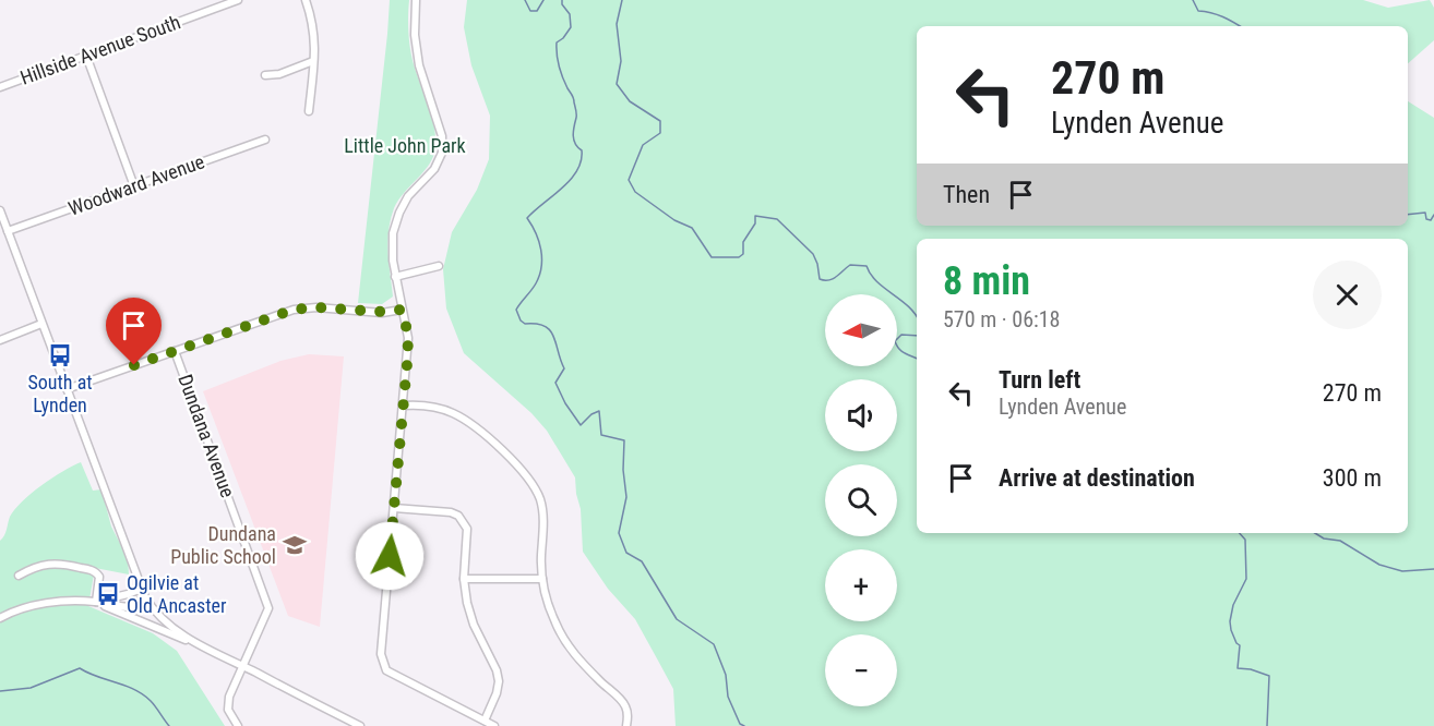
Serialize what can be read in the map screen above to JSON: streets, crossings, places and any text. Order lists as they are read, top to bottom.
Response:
{
  "streets": {
    "street": ["Hillside Avenue South", "Woodward Avenue", "Dundana Avenue"]
  },
  "parks": ["Little John Park"],
  "places": {
    "bus stop": ["South at Lynden", "Ogilvie at Old Ancaster"],
    "school or university": ["Dundana Public School"]
  },
  "north": "left",
  "page": {
    "turn": ["270 m", "Lynden Avenue"],
    "then": "Then",
    "heading": ["8 min", "570 m · 06:18"],
    "map_buttons": ["+", "−"],
    "list": [
      {
        "name": "Turn left",
        "note": "Lynden Avenue",
        "value": "270 m"
      },
      {
        "name": "Arrive at destination",
        "value": "300 m"
      }
    ]
  }
}
